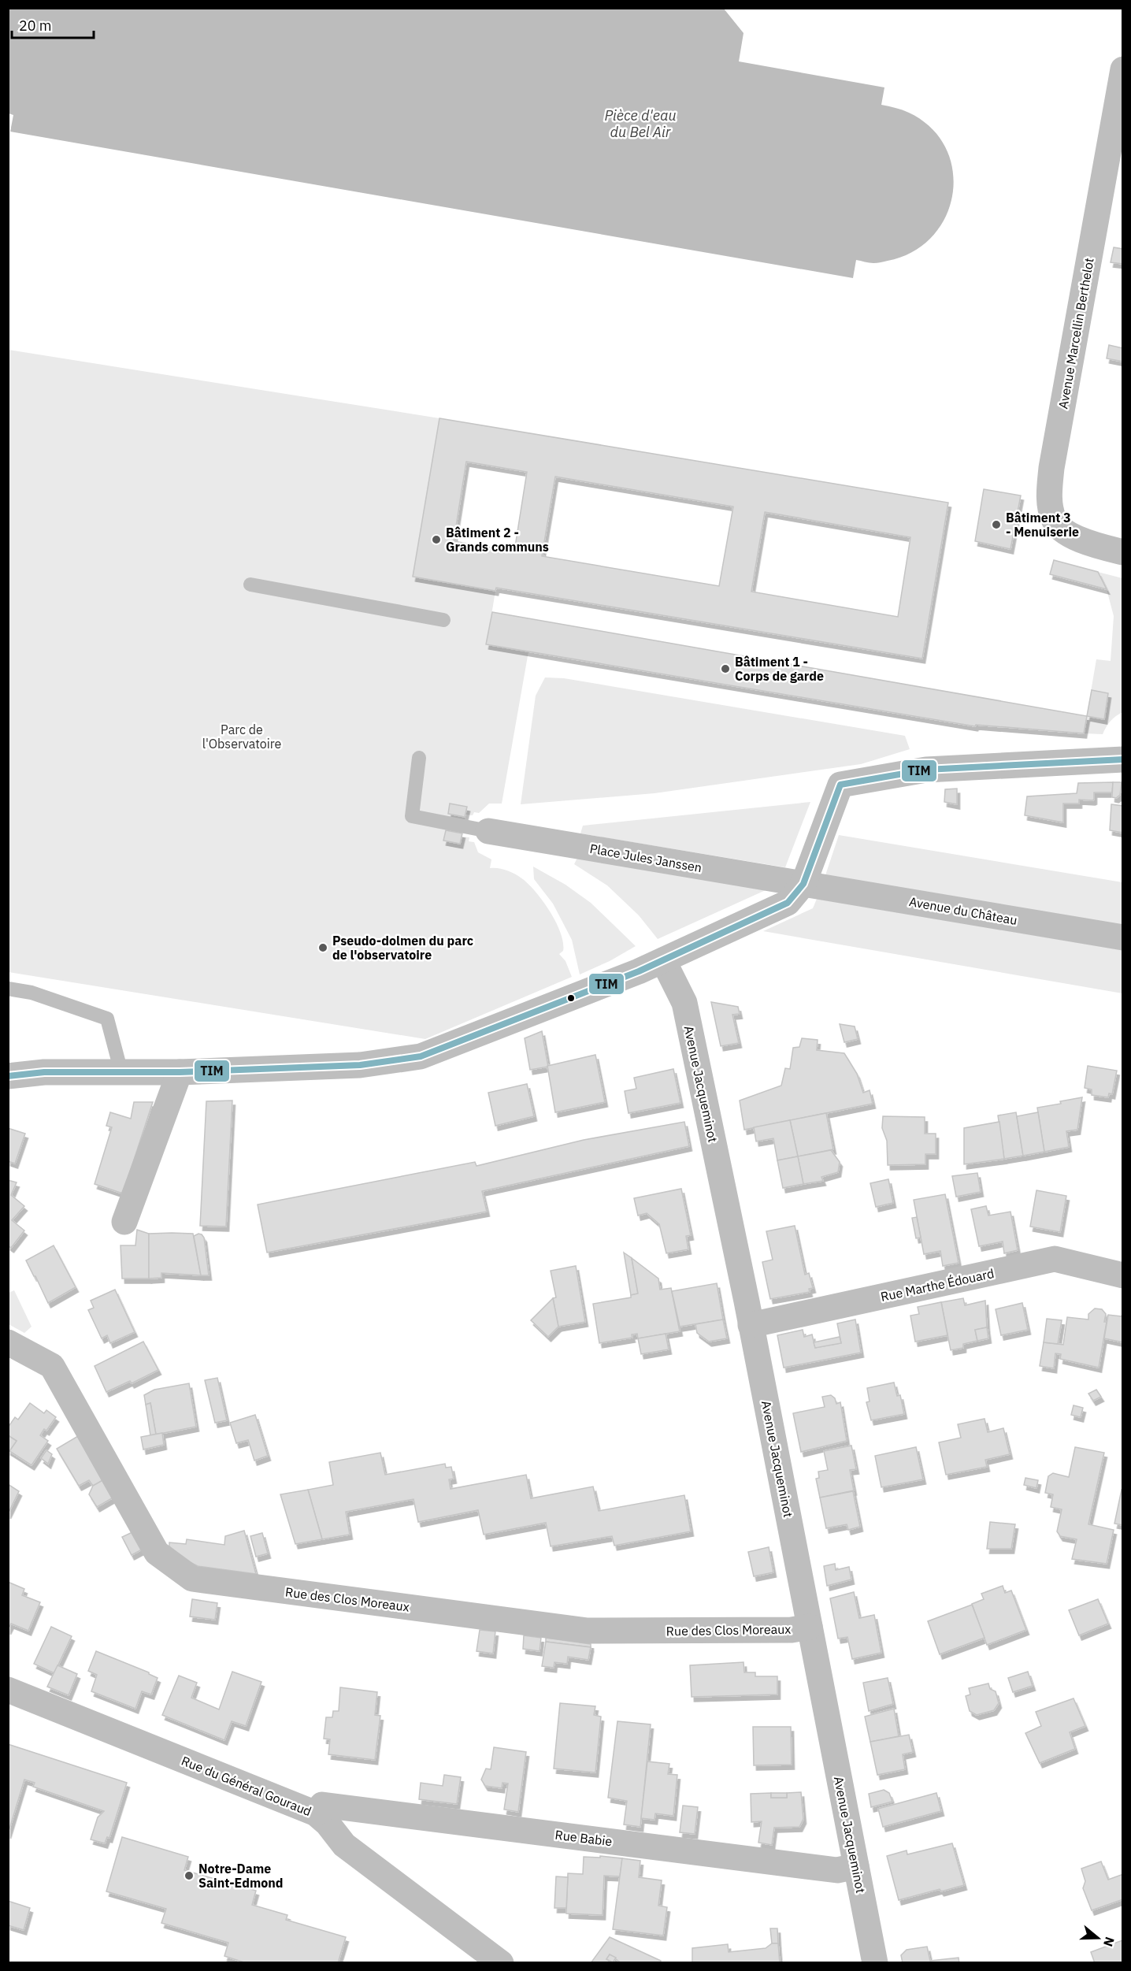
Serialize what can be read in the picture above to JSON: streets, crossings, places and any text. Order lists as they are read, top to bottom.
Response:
{
  "streets": {
    "street": [
      "Avenue Marcellin Berthelot",
      "Place Jules Janssen",
      "Avenue du Château",
      "Avenue Jacqueminot",
      "Rue Marthe Édouard",
      "Rue des Clos Moreaux",
      "Rue du Général Gouraud",
      "Rue Babie"
    ]
  },
  "crossings": [
    ["Place Jules Janssen", "Avenue du Château"],
    ["Avenue Jacqueminot", "Rue Marthe Édouard"],
    ["Avenue Jacqueminot", "Rue des Clos Moreaux"],
    ["Avenue Jacqueminot", "Rue Babie"],
    ["Rue du Général Gouraud", "Rue Babie"]
  ],
  "water": ["Pièce d'eau du Bel Air"],
  "parks": ["Parc de l'Observatoire"],
  "places": [
    "Bâtiment 3 - Menuiserie",
    "Bâtiment 2 - Grands communs",
    "Bâtiment 1 - Corps de garde",
    "Pseudo-dolmen du parc de l'observatoire",
    "Notre-Dame Saint-Edmond"
  ],
  "lines": ["transit line TIM"],
  "scale_bar": "20 m",
  "north": "right"
}
